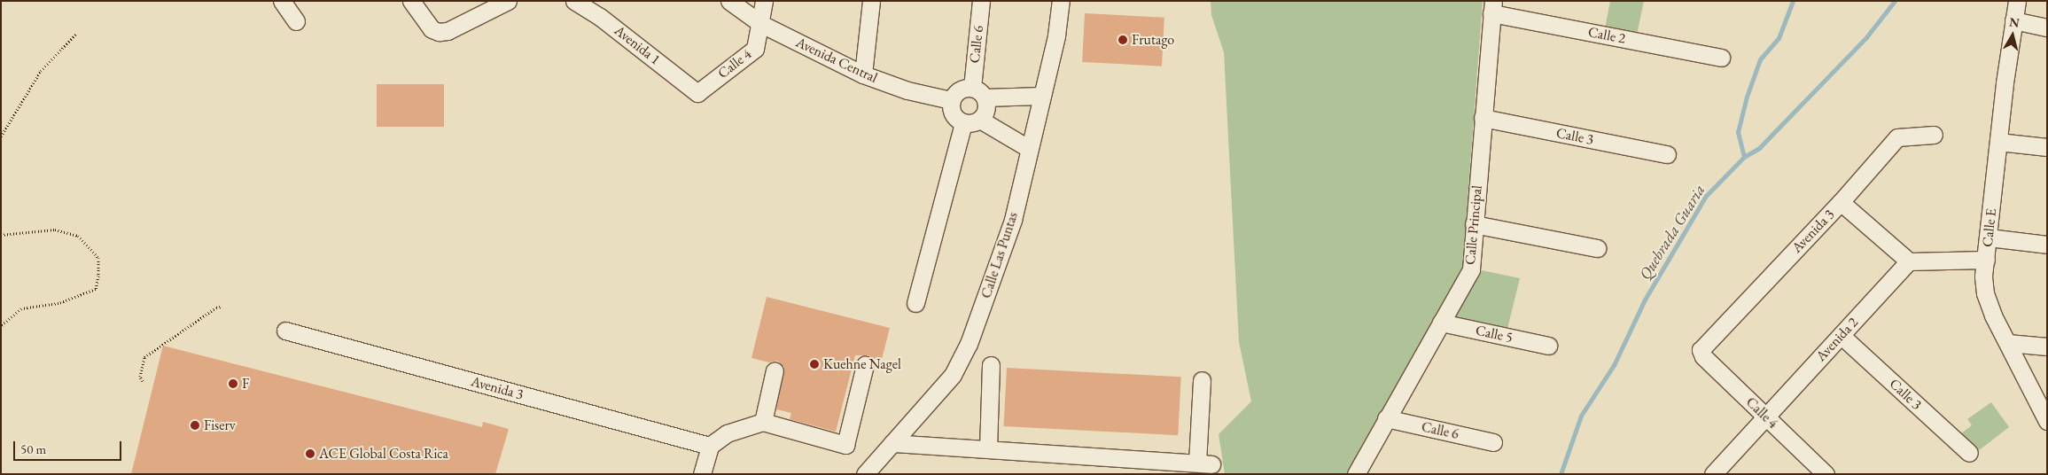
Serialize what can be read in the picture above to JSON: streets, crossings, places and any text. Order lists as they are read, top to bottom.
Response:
{
  "streets": {
    "street": [
      "Calle 2",
      "Calle 6",
      "Avenida 1",
      "Avenida Central",
      "Calle 4",
      "Calle 3",
      "Calle Principal",
      "Calle E",
      "Avenida 3",
      "Calle Las Puntas",
      "Calle 5",
      "Avenida 2"
    ]
  },
  "crossings": [
    ["Calle 2", "Calle Principal"],
    ["Calle 6", "Avenida Central"],
    ["Calle 6", "Calle Principal"],
    ["Avenida 1", "Calle 4"],
    ["Avenida Central", "Calle 4"],
    ["Calle 4", "Avenida 3"],
    ["Calle 4", "Avenida 2"],
    ["Calle 3", "Calle Principal"],
    ["Calle 3", "Avenida 2"],
    ["Calle Principal", "Calle 5"]
  ],
  "water": ["Quebrada Guaria"],
  "places": [
    "Frutago",
    "Kuehne Nagel",
    "F",
    "Fiserv",
    "ACE Global Costa Rica"
  ],
  "scale_bar": "50 m",
  "north": "top"
}
